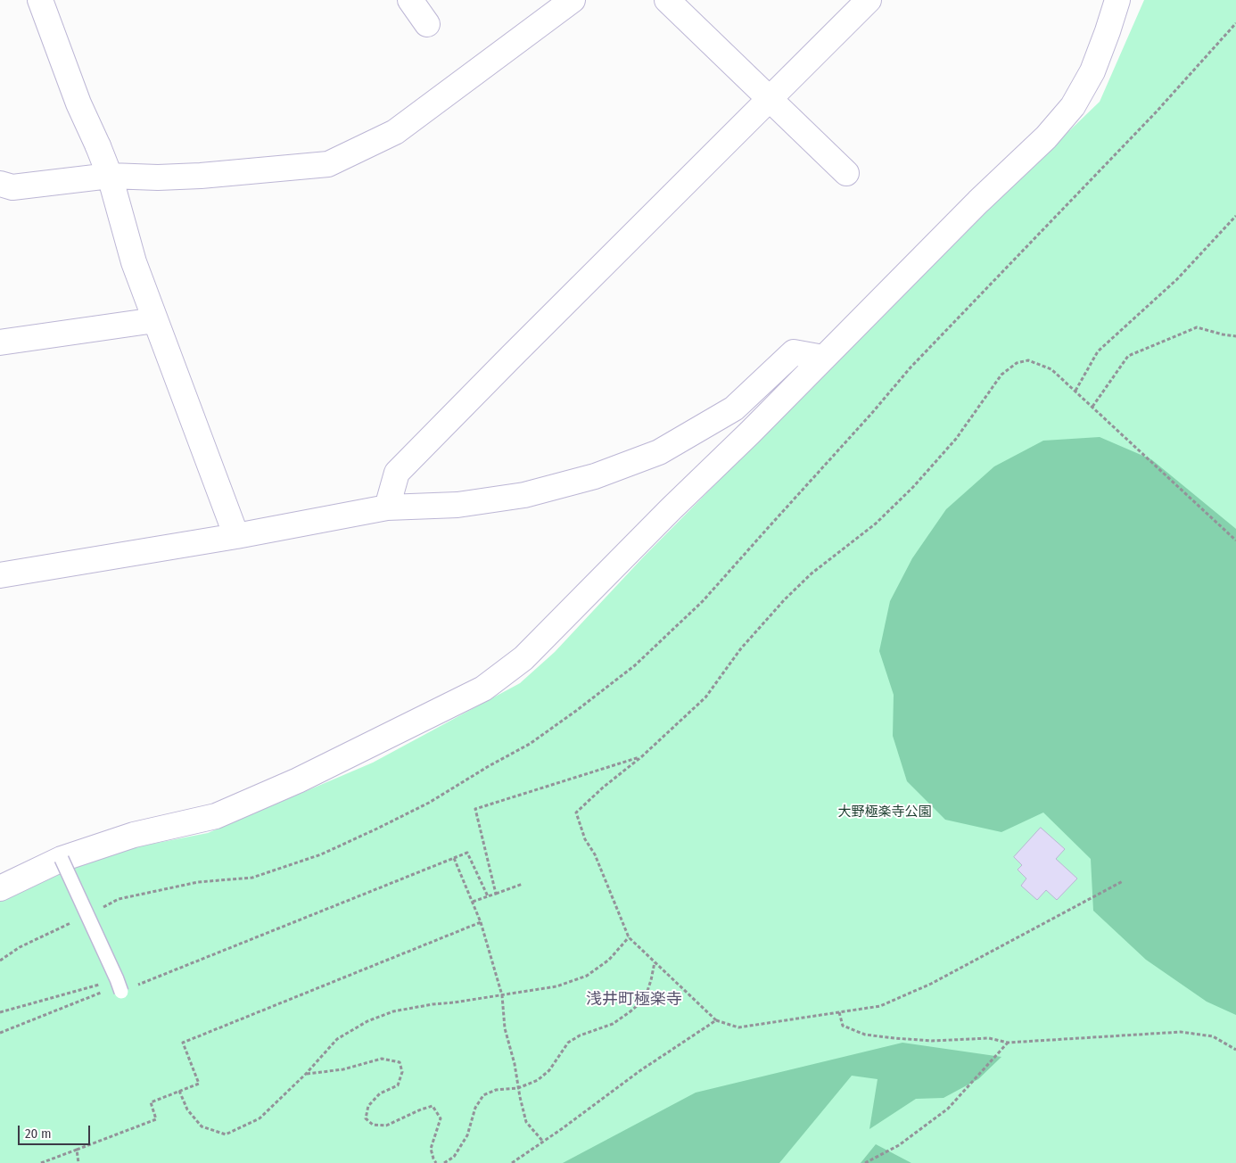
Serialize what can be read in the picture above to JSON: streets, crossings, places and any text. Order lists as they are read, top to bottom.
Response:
{
  "districts": ["浅井町極楽寺"],
  "parks": ["大野極楽寺公園"],
  "scale_bar": "20 m"
}
